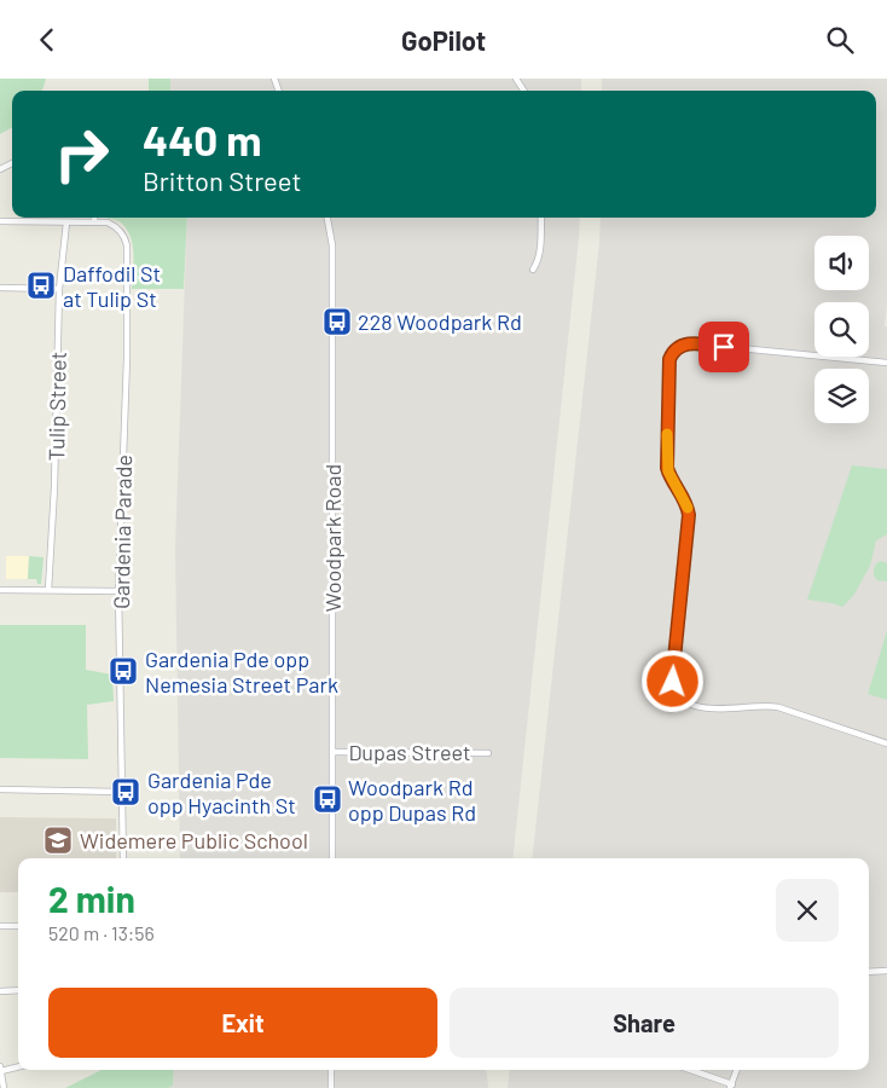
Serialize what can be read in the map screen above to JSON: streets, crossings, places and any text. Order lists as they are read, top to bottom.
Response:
{
  "streets": {
    "street": [
      "Tulip Street",
      "Gardenia Parade",
      "Woodpark Road",
      "Dupas Street"
    ]
  },
  "crossings": [
    ["Tulip Street", "Gardenia Parade"],
    ["Woodpark Road", "Dupas Street"]
  ],
  "places": {
    "bus stop": [
      "Daffodil St at Tulip St",
      "228 Woodpark Rd",
      "Gardenia Pde opp Nemesia Street Park",
      "Gardenia Pde opp Hyacinth St",
      "Woodpark Rd opp Dupas Rd"
    ],
    "school or university": ["Widemere Public School"]
  },
  "page": {
    "header": "GoPilot",
    "turn": ["440 m", "Britton Street"],
    "heading": ["2 min", "520 m · 13:56"],
    "buttons": ["Exit", "Share"]
  }
}
